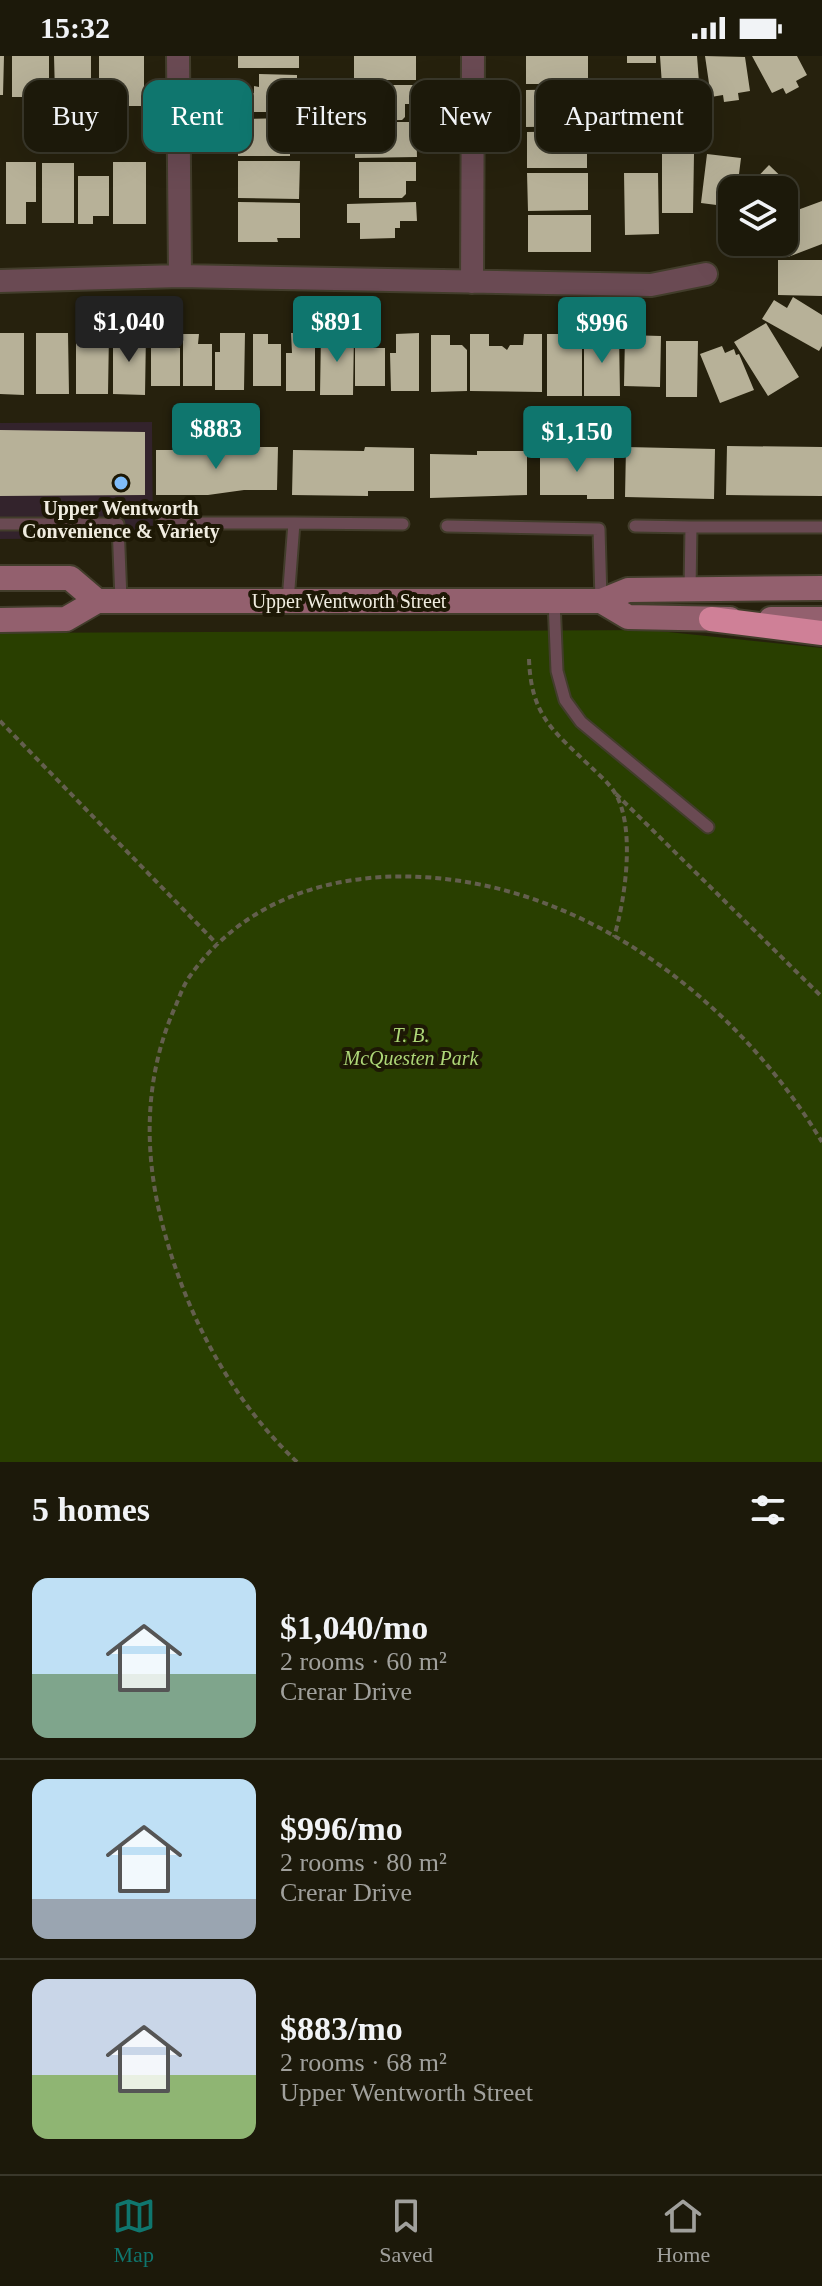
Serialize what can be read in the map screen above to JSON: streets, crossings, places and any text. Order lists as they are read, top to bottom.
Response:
{
  "streets": {
    "main road": ["Upper Wentworth Street"]
  },
  "parks": ["T. B. McQuesten Park"],
  "places": ["Upper Wentworth Convenience & Variety"],
  "page": {
    "status": "15:32",
    "chip": [
      "Buy",
      "Rent",
      "Filters",
      "New",
      "Apartment"
    ],
    "price": [
      "$1,040",
      "$891",
      "$996",
      "$883",
      "$1,150"
    ],
    "heading": "5 homes",
    "list": [
      {
        "name": "$1,040/mo",
        "note": "2 rooms · 60 m² · Crerar Drive"
      },
      {
        "name": "$996/mo",
        "note": "2 rooms · 80 m² · Crerar Drive"
      },
      {
        "name": "$883/mo",
        "note": "2 rooms · 68 m² · Upper Wentworth Street"
      }
    ],
    "tabs": ["Map", "Saved", "Home"]
  }
}
